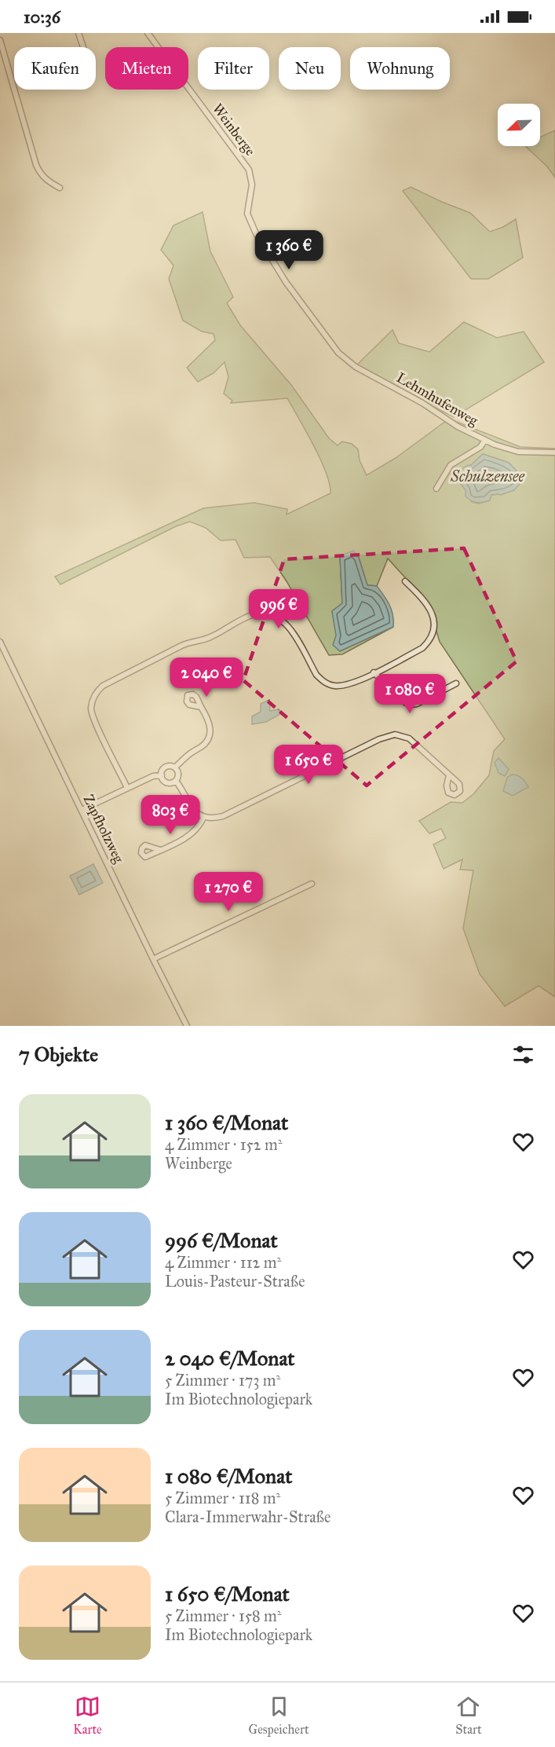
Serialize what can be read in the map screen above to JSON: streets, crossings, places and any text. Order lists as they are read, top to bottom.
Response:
{
  "streets": {
    "street": ["Weinberge", "Lehmhufenweg", "Zapfholzweg"]
  },
  "crossings": [
    ["Weinberge", "Lehmhufenweg"]
  ],
  "water": ["Schulzensee"],
  "north": "bottom left",
  "page": {
    "status": "10:36",
    "chip": [
      "Kaufen",
      "Mieten",
      "Filter",
      "Neu",
      "Wohnung"
    ],
    "price": [
      "1 360 €",
      "996 €",
      "2 040 €",
      "1 080 €",
      "1 650 €",
      "803 €",
      "1 270 €"
    ],
    "heading": "7 Objekte",
    "list": [
      {
        "name": "1 360 €/Monat",
        "note": "4 Zimmer · 152 m² · Weinberge"
      },
      {
        "name": "996 €/Monat",
        "note": "4 Zimmer · 112 m² · Louis-Pasteur-Straße"
      },
      {
        "name": "2 040 €/Monat",
        "note": "5 Zimmer · 173 m² · Im Biotechnologiepark"
      },
      {
        "name": "1 080 €/Monat",
        "note": "5 Zimmer · 118 m² · Clara-Immerwahr-Straße"
      },
      {
        "name": "1 650 €/Monat",
        "note": "5 Zimmer · 158 m² · Im Biotechnologiepark"
      }
    ],
    "tabs": ["Karte", "Gespeichert", "Start"]
  }
}
